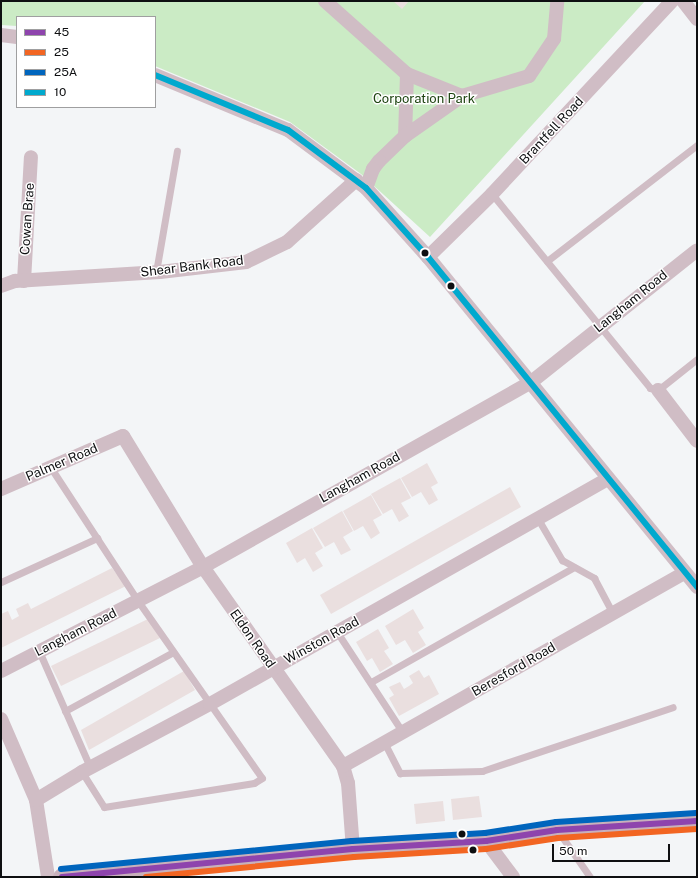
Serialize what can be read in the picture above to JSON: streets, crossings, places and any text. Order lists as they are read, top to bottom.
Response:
{
  "streets": {
    "street": [
      "Brantfell Road",
      "Cowan Brae",
      "Shear Bank Road",
      "Langham Road",
      "Palmer Road",
      "Eldon Road",
      "Winston Road",
      "Beresford Road"
    ]
  },
  "crossings": [
    ["Cowan Brae", "Shear Bank Road"],
    ["Langham Road", "Eldon Road"],
    ["Palmer Road", "Eldon Road"],
    ["Eldon Road", "Winston Road"],
    ["Eldon Road", "Beresford Road"]
  ],
  "parks": ["Corporation Park"],
  "lines": [
    "transit line 10",
    "transit line 25A",
    "transit line 45",
    "transit line 25"
  ],
  "legend": [
    "45",
    "25",
    "25A",
    "10"
  ],
  "scale_bar": "50 m"
}
